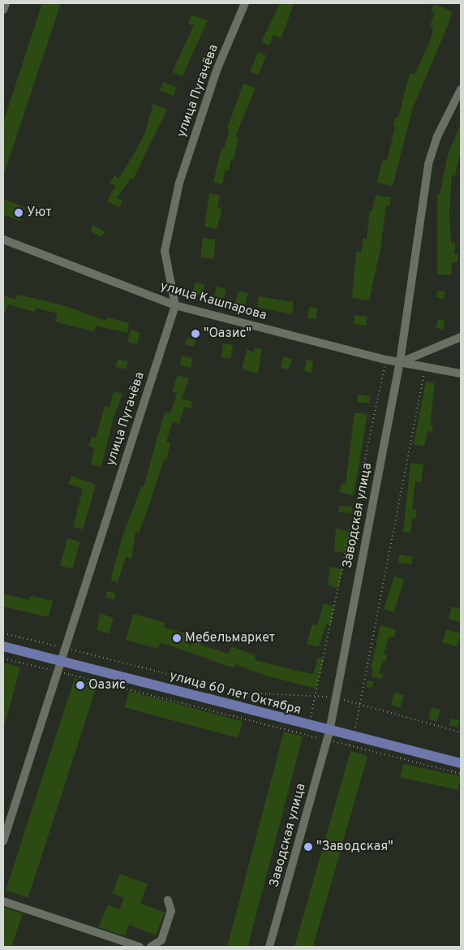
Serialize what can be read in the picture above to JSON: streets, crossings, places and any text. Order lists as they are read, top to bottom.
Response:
{
  "streets": {
    "main road": ["улица 60 лет Октября"],
    "street": ["улица Пугачёва", "улица Кашпарова", "Заводская улица"]
  },
  "crossings": [
    ["улица Пугачёва", "улица Кашпарова"],
    ["улица Пугачёва", "улица 60 лет Октября"],
    ["улица Кашпарова", "Заводская улица"],
    ["Заводская улица", "улица 60 лет Октября"]
  ],
  "places": [
    "Уют",
    "\"Оазис\"",
    "Мебельмаркет",
    "Оазис",
    "\"Заводская\""
  ]
}
